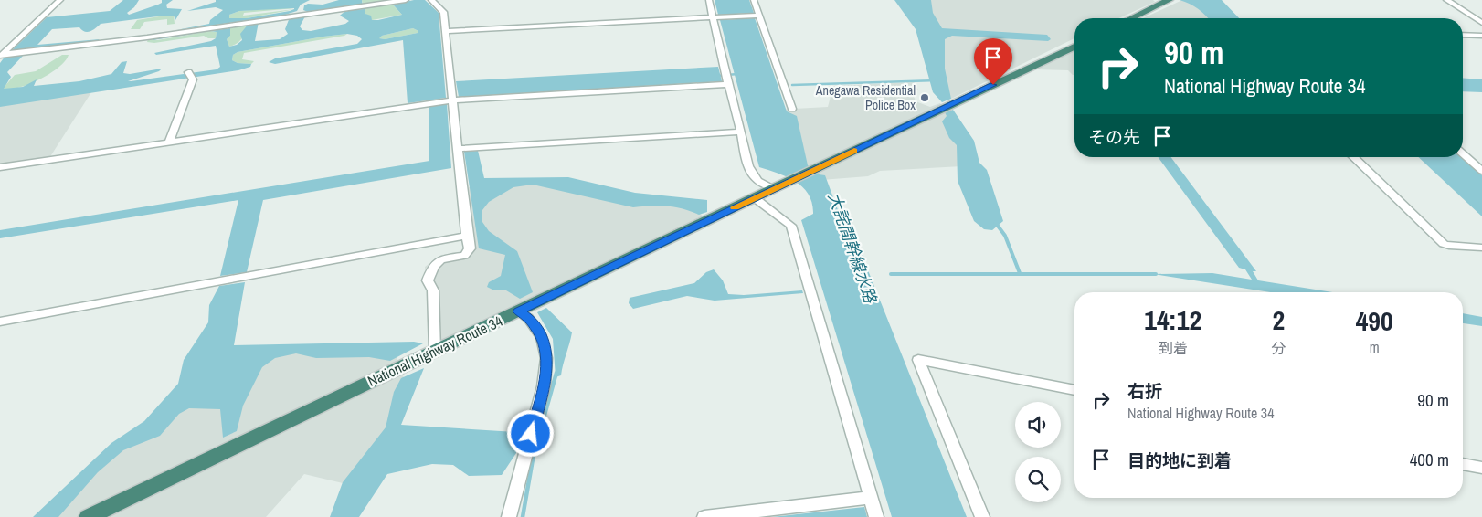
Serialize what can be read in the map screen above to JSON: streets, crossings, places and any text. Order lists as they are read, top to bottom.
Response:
{
  "streets": {
    "highway": ["National Highway Route 34"]
  },
  "water": ["大詫間幹線水路"],
  "places": ["Anegawa Residential Police Box"],
  "page": {
    "turn": ["90 m", "National Highway Route 34"],
    "then": "その先",
    "eta": [
      "14:12",
      "到着",
      "2",
      "分",
      "490",
      "m"
    ],
    "list": [
      {
        "name": "右折",
        "note": "National Highway Route 34",
        "value": "90 m"
      },
      {
        "name": "目的地に到着",
        "value": "400 m"
      }
    ]
  }
}
